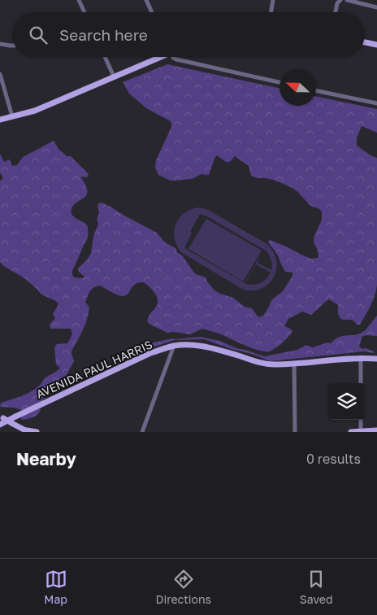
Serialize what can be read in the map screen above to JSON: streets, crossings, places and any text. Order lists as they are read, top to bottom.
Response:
{
  "streets": {
    "main road": ["AVENIDA PAUL HARRIS"]
  },
  "north": "left",
  "page": {
    "search": "Search here",
    "heading": ["Nearby", "0 results"],
    "nav": ["Map", "Directions", "Saved"]
  }
}
